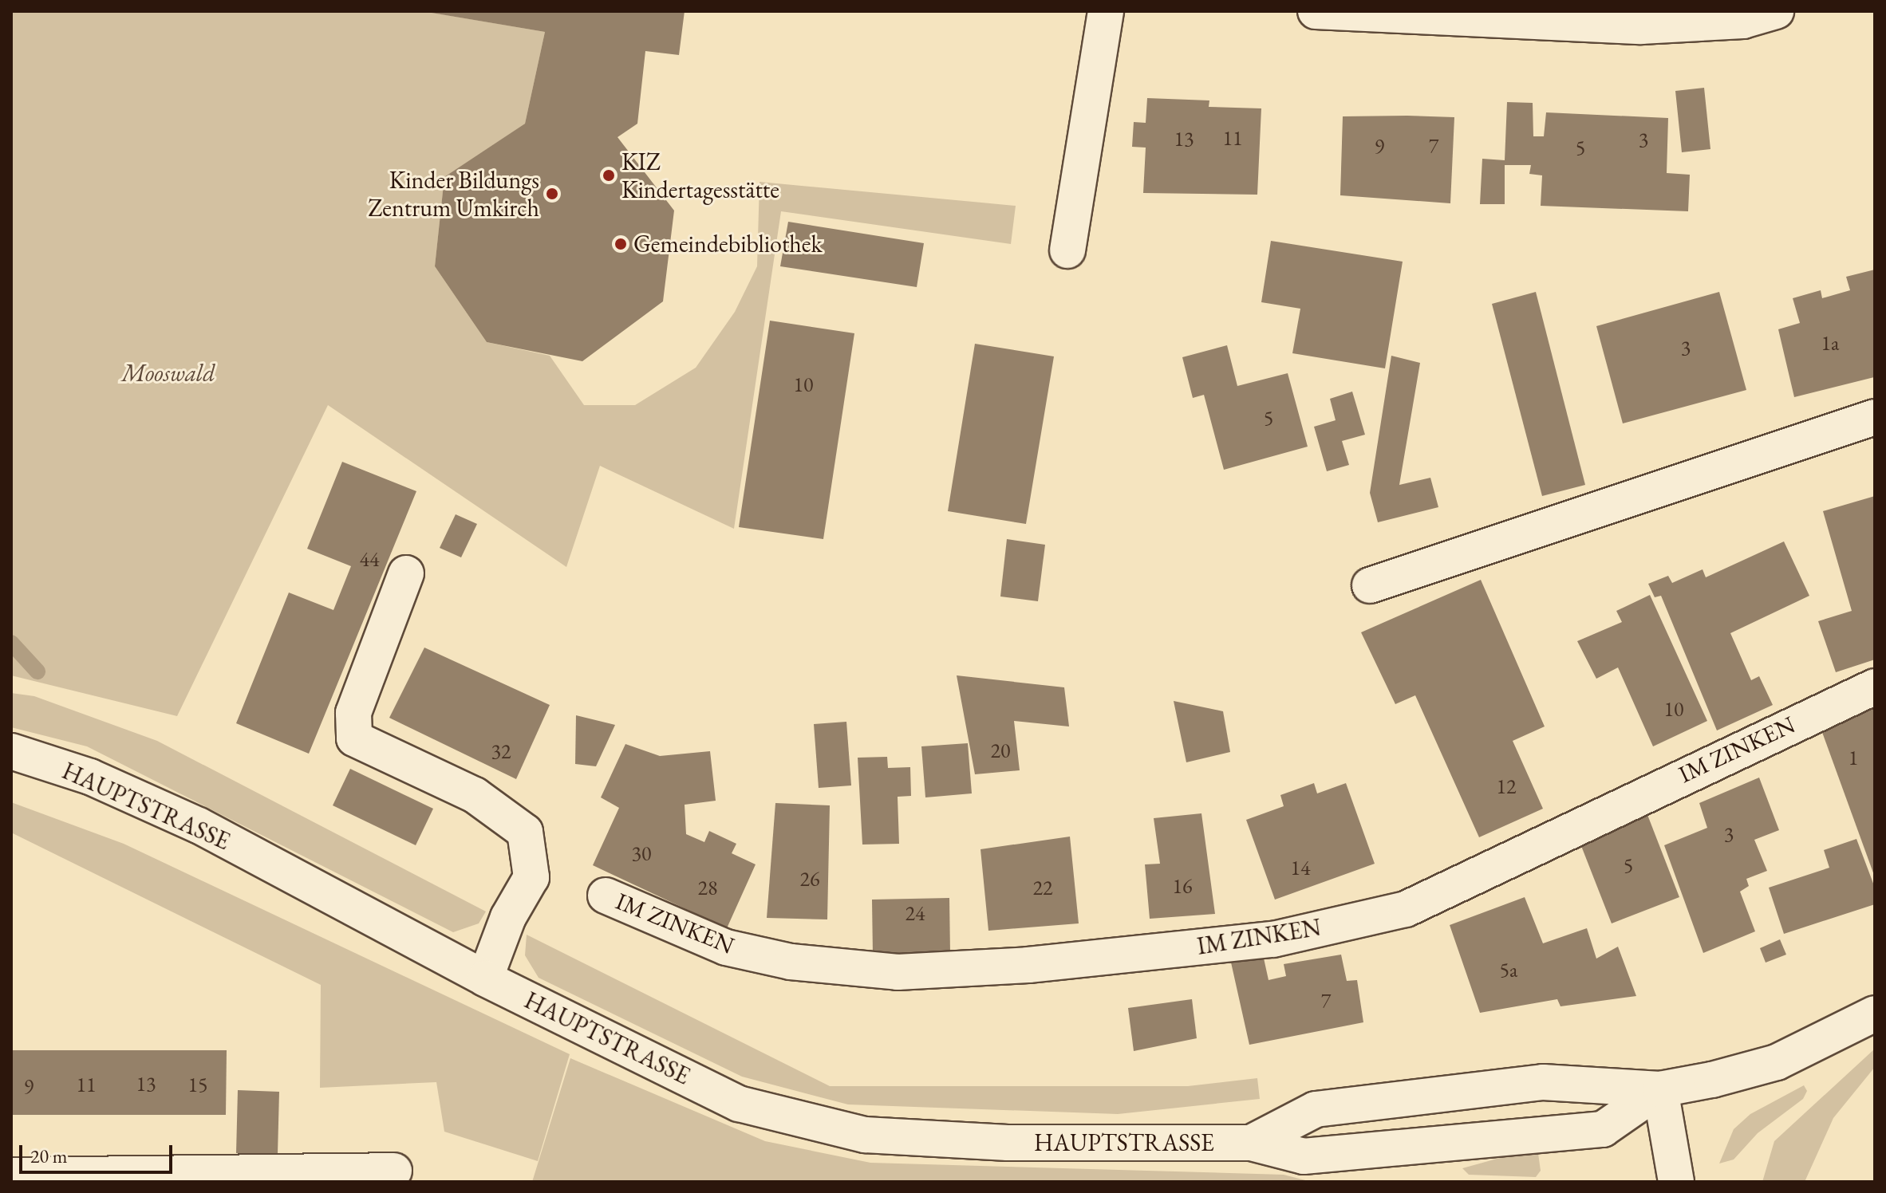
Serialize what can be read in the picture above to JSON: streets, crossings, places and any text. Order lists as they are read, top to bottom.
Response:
{
  "streets": {
    "street": ["IM ZINKEN", "HAUPTSTRASSE"]
  },
  "parks": ["Mooswald"],
  "places": ["KIZ Kindertagesstätte", "Kinder Bildungs Zentrum Umkirch", "Gemeindebibliothek"],
  "house_numbers": [
    "11",
    "13",
    "3",
    "7",
    "9",
    "5",
    "1a",
    "3",
    "10",
    "5",
    "44",
    "10",
    "20",
    "32",
    "1",
    "12",
    "3",
    "30",
    "5",
    "14",
    "26",
    "16",
    "28",
    "22",
    "24",
    "5a",
    "7",
    "13",
    "11",
    "15",
    "9"
  ],
  "scale_bar": "20 m"
}
